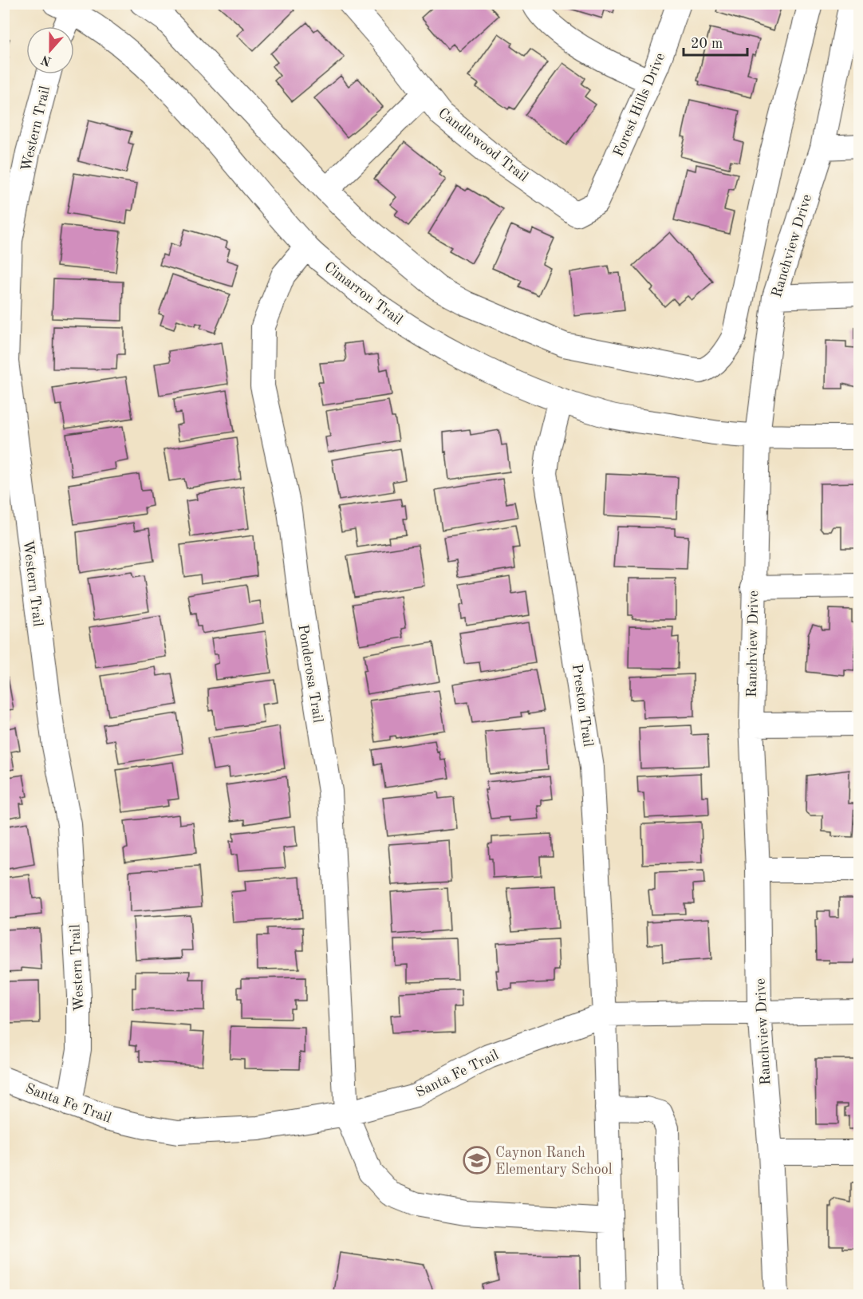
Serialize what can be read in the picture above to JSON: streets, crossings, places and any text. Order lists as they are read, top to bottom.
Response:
{
  "streets": {
    "street": [
      "Forest Hills Drive",
      "Western Trail",
      "Candlewood Trail",
      "Ranchview Drive",
      "Cimarron Trail",
      "Ponderosa Trail",
      "Preston Trail",
      "Santa Fe Trail"
    ]
  },
  "crossings": [
    ["Forest Hills Drive", "Candlewood Trail"],
    ["Western Trail", "Santa Fe Trail"],
    ["Ranchview Drive", "Cimarron Trail"],
    ["Ranchview Drive", "Santa Fe Trail"],
    ["Cimarron Trail", "Ponderosa Trail"],
    ["Cimarron Trail", "Preston Trail"],
    ["Ponderosa Trail", "Preston Trail"],
    ["Ponderosa Trail", "Santa Fe Trail"],
    ["Preston Trail", "Santa Fe Trail"]
  ],
  "places": {
    "school or university": ["Caynon Ranch Elementary School"]
  },
  "scale_bar": "20 m",
  "north": "bottom"
}
